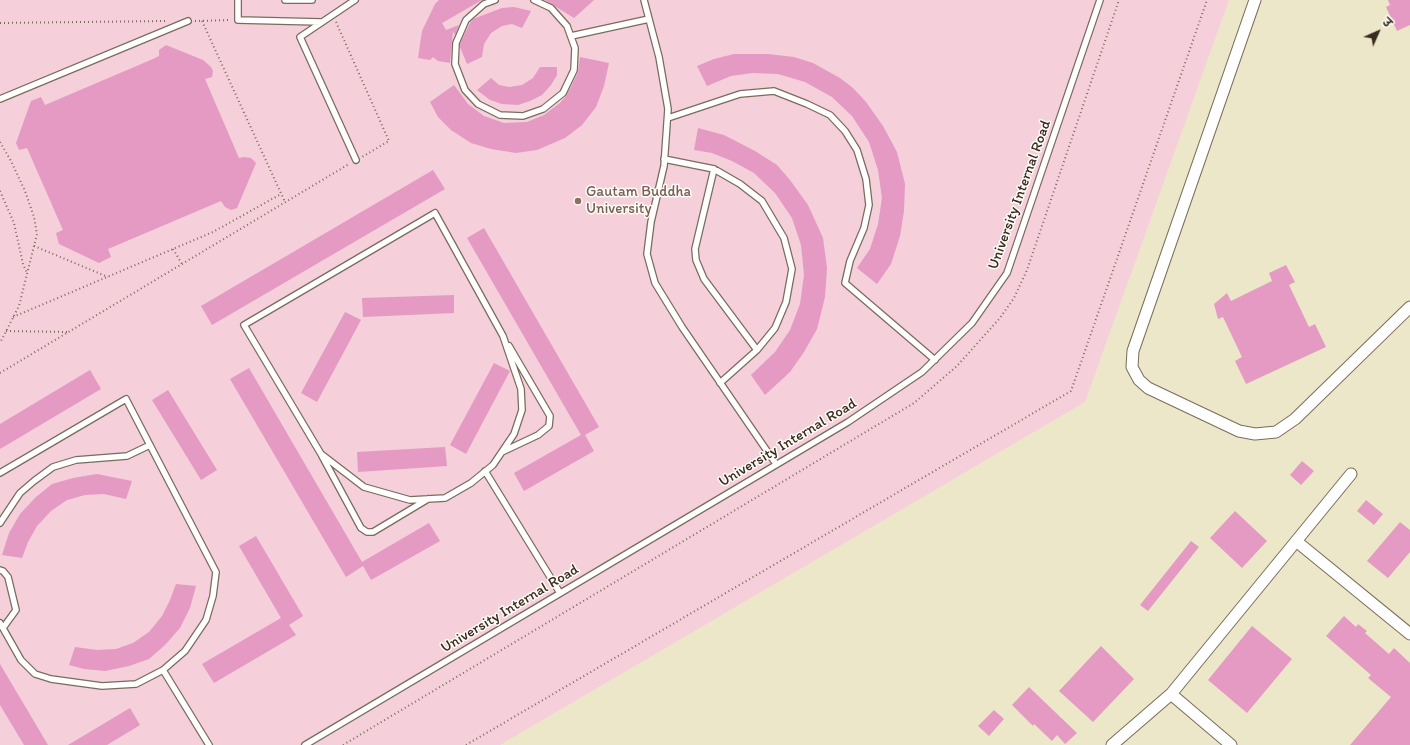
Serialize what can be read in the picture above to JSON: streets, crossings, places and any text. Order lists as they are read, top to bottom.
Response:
{
  "streets": {
    "lane": ["University Internal Road"]
  },
  "places": ["Gautam Buddha University"],
  "north": "top right"
}
